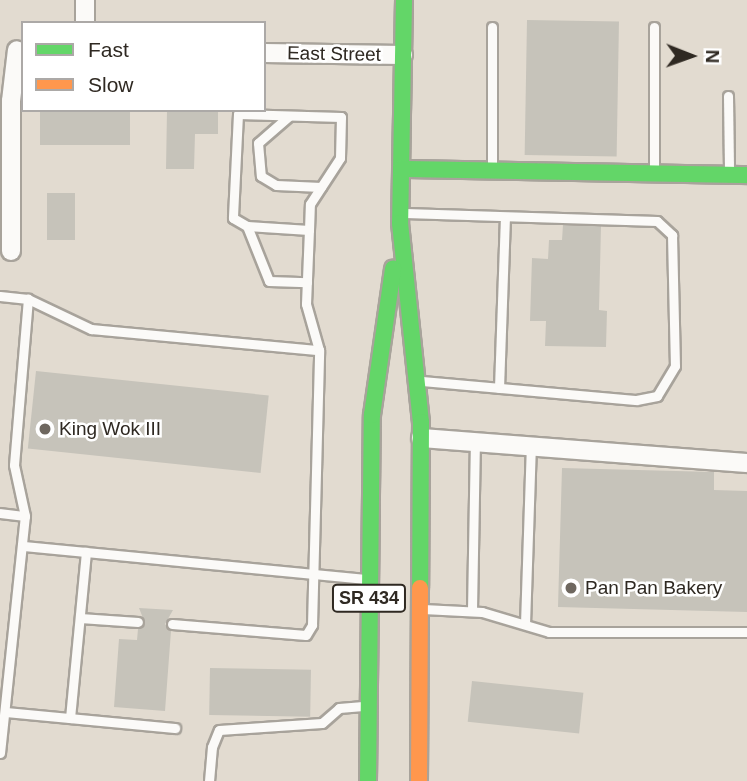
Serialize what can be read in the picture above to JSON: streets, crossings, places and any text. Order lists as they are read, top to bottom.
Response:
{
  "streets": {
    "main road": ["SR 434"],
    "street": ["East Street"]
  },
  "crossings": [
    ["East Street", "SR 434"]
  ],
  "places": ["King Wok III", "Pan Pan Bakery"],
  "legend": ["Fast", "Slow"],
  "north": "right"
}
